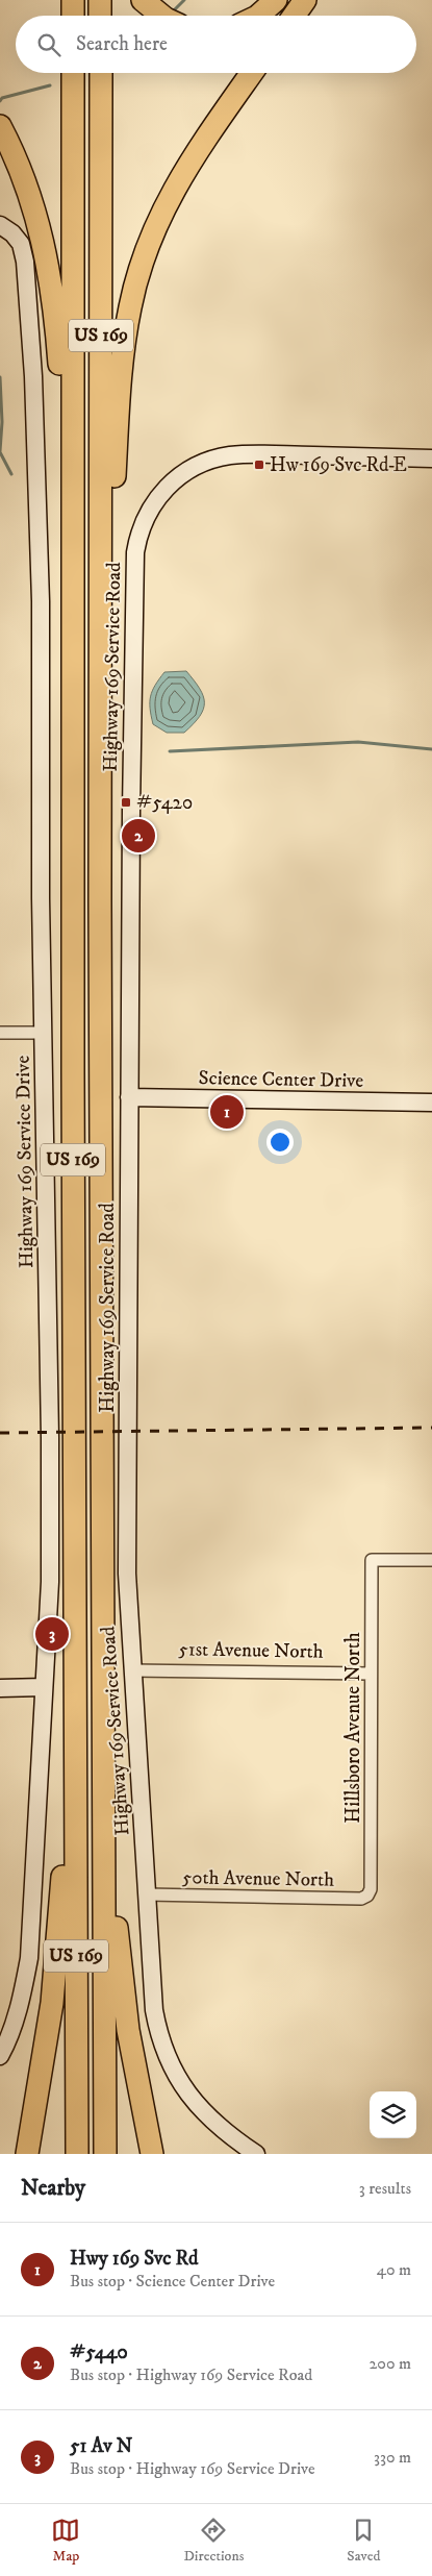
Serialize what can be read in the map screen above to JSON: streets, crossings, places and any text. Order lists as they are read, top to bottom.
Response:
{
  "streets": {
    "highway": ["US 169"],
    "street": [
      "Highway 169 Service Road",
      "Science Center Drive",
      "Highway 169 Service Drive",
      "51st Avenue North",
      "Hillsboro Avenue North",
      "50th Avenue North"
    ]
  },
  "crossings": [
    ["Highway 169 Service Road", "Science Center Drive"],
    ["Highway 169 Service Road", "51st Avenue North"],
    ["Highway 169 Service Road", "50th Avenue North"],
    ["51st Avenue North", "Hillsboro Avenue North"],
    ["Hillsboro Avenue North", "50th Avenue North"]
  ],
  "places": {
    "transit": ["Hw 169 Svc Rd E", "#5420"]
  },
  "page": {
    "search": "Search here",
    "pins": ["2", "1", "3"],
    "heading": ["Nearby", "3 results"],
    "list": [
      {
        "mark": "1",
        "name": "Hwy 169 Svc Rd",
        "note": "Bus stop · Science Center Drive",
        "value": "40 m"
      },
      {
        "mark": "2",
        "name": "#5440",
        "note": "Bus stop · Highway 169 Service Road",
        "value": "200 m"
      },
      {
        "mark": "3",
        "name": "51 Av N",
        "note": "Bus stop · Highway 169 Service Drive",
        "value": "330 m"
      }
    ],
    "nav": ["Map", "Directions", "Saved"]
  }
}
